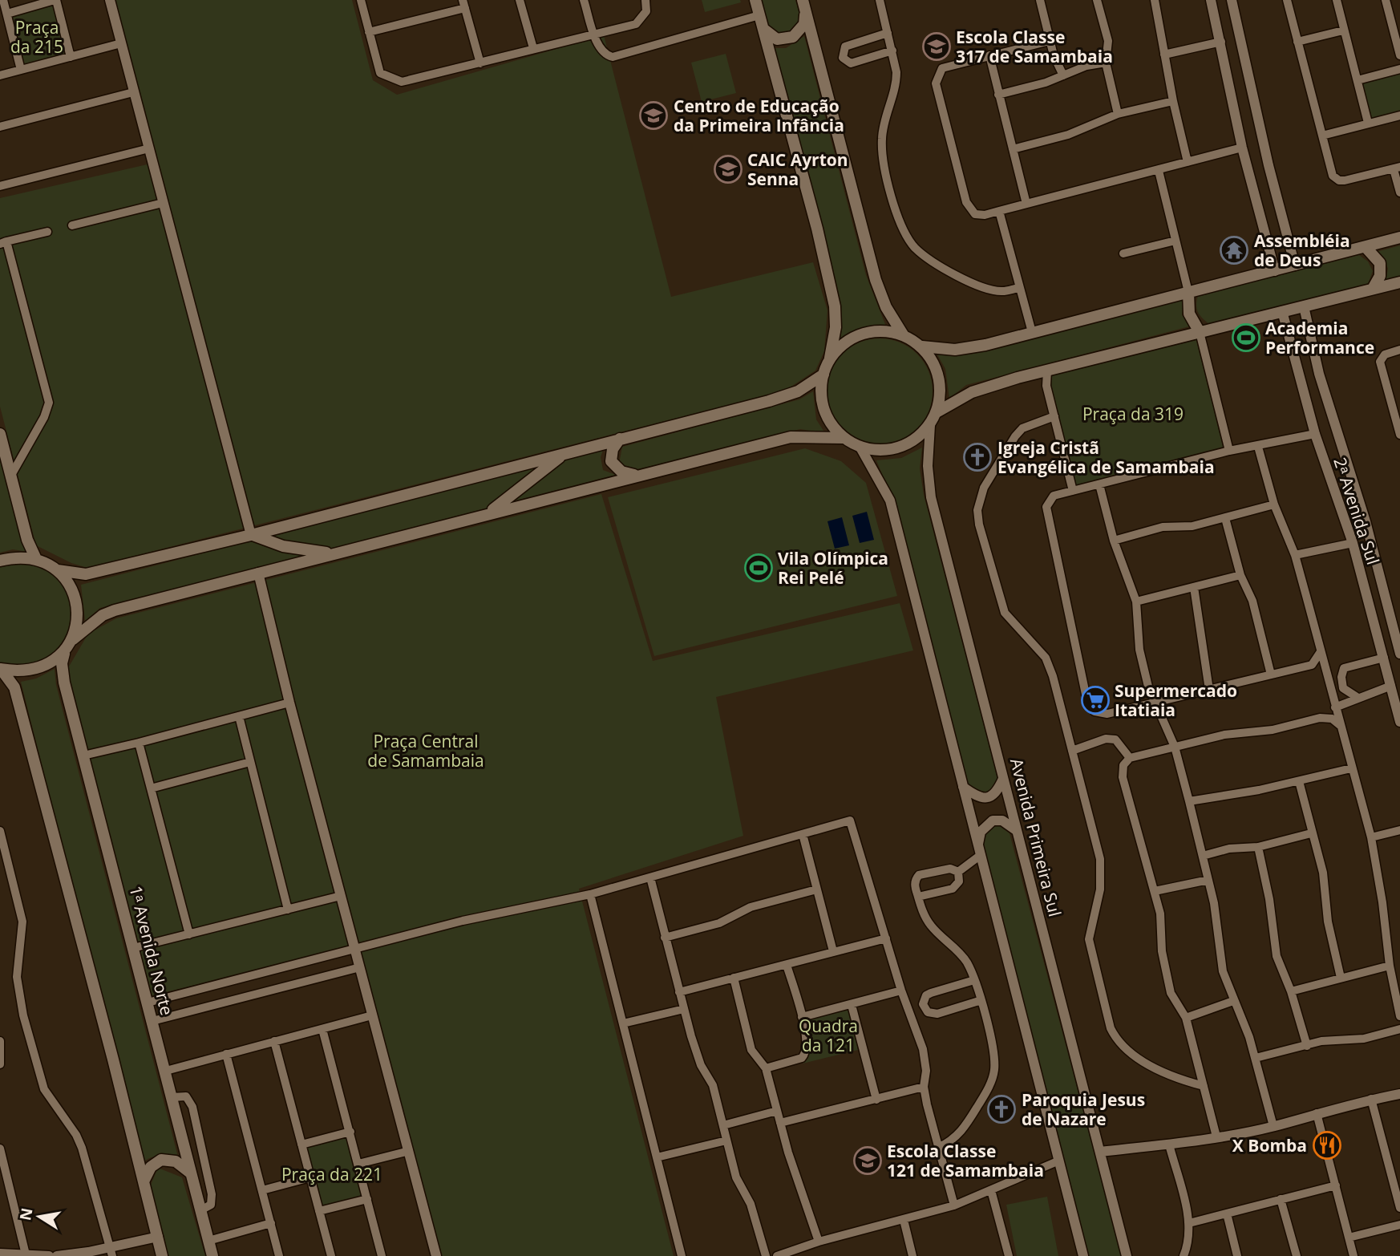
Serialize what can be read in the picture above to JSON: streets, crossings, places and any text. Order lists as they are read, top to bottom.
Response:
{
  "streets": {
    "main road": ["1ᵃ Avenida Norte"],
    "street": ["2ᵃ Avenida Sul", "Avenida Primeira Sul"]
  },
  "parks": [
    "Praça da 215",
    "Praça da 319",
    "Praça Central de Samambaia",
    "Quadra da 121",
    "Praça da 221"
  ],
  "places": {
    "school or university": [
      "Escola Classe 317 de Samambaia",
      "Centro de Educação da Primeira Infância",
      "CAIC Ayrton Senna",
      "Escola Classe 121 de Samambaia"
    ],
    "temple": ["Assembléia de Deus"],
    "sports": ["Academia Performance", "Vila Olímpica Rei Pelé"],
    "church": ["Igreja Cristã Evangélica de Samambaia", "Paroquia Jesus de Nazare"],
    "supermarket": ["Supermercado Itatiaia"],
    "restaurant": ["X Bomba"]
  },
  "north": "left"
}
